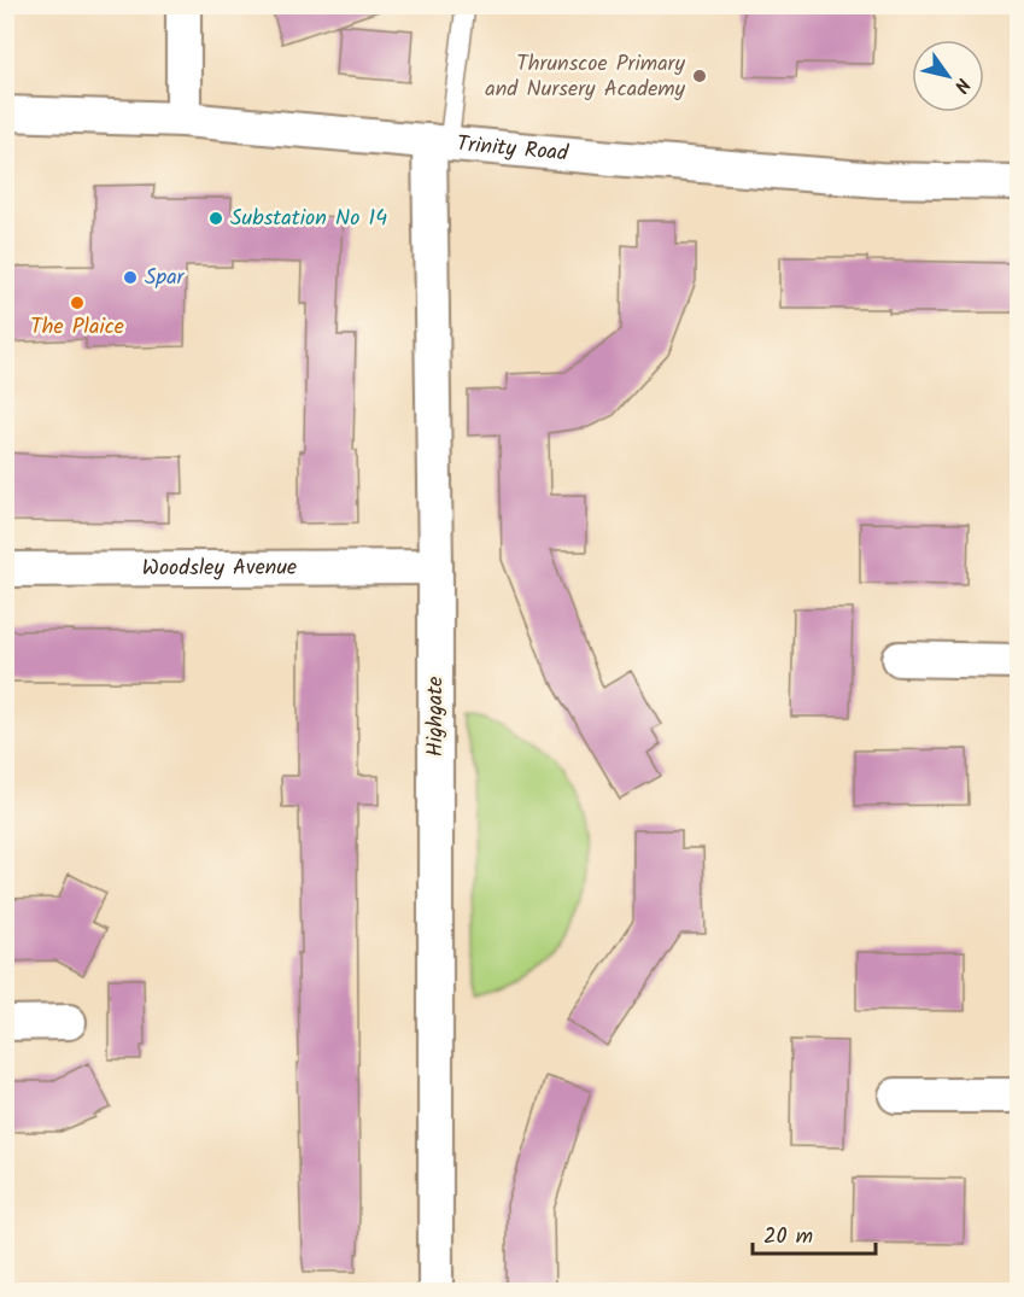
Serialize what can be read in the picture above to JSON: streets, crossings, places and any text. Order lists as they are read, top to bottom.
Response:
{
  "streets": {
    "street": ["Trinity Road", "Woodsley Avenue", "Highgate"]
  },
  "crossings": [
    ["Trinity Road", "Highgate"],
    ["Woodsley Avenue", "Highgate"]
  ],
  "places": [
    "Thrunscoe Primary and Nursery Academy",
    "Substation No 14",
    "Spar",
    "The Plaice"
  ],
  "scale_bar": "20 m",
  "north": "bottom right"
}
